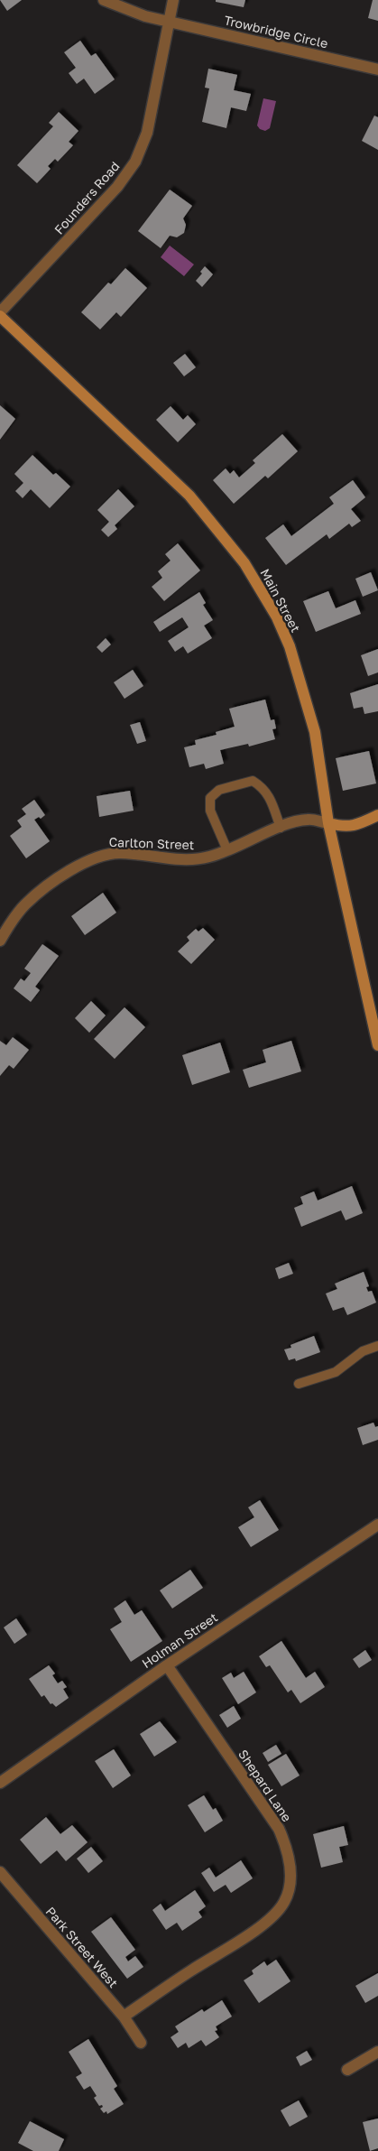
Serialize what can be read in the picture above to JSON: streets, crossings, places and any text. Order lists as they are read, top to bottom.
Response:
{
  "streets": {
    "main road": ["Main Street"],
    "street": [
      "Trowbridge Circle",
      "Founders Road",
      "Carlton Street",
      "Holman Street",
      "Shepard Lane",
      "Park Street West"
    ]
  },
  "crossings": [
    ["Trowbridge Circle", "Founders Road"],
    ["Main Street", "Carlton Street"],
    ["Holman Street", "Shepard Lane"],
    ["Shepard Lane", "Park Street West"]
  ]
}
